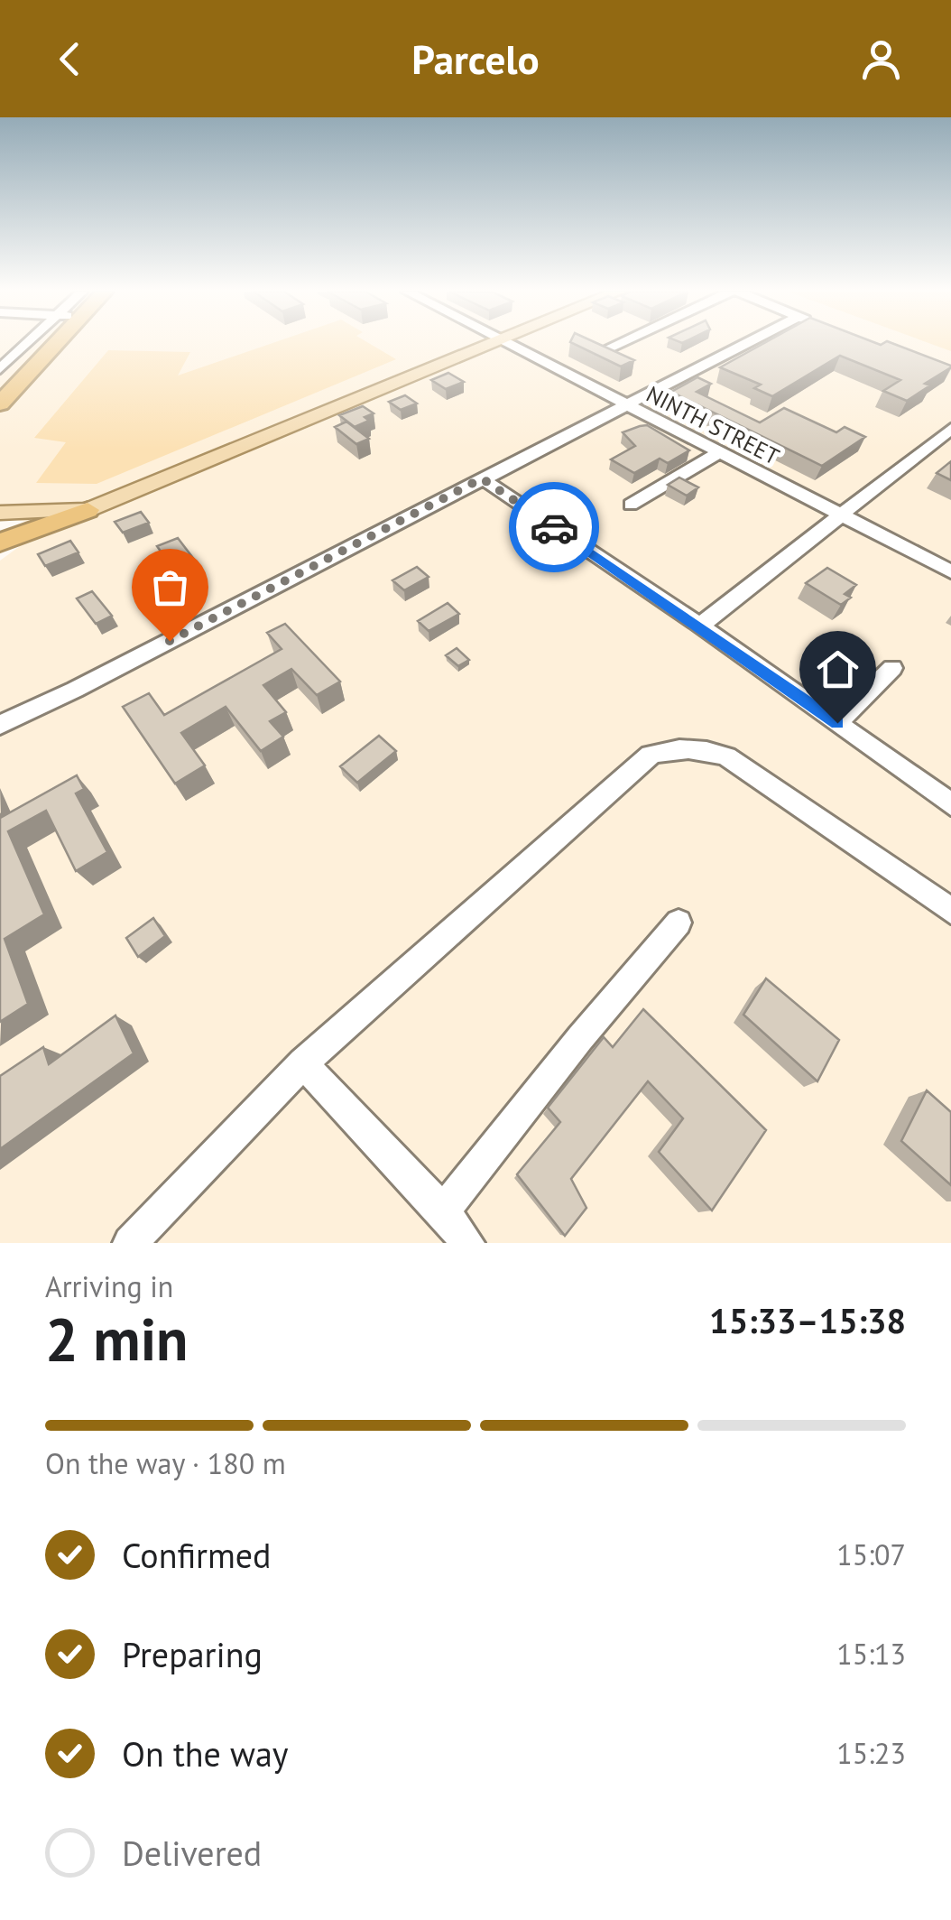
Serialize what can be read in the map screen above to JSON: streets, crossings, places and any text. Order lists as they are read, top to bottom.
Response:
{
  "streets": {
    "street": ["NINTH STREET"]
  },
  "page": {
    "header": "Parcelo",
    "heading": ["2 min", "Arriving in", "15:33–15:38"],
    "bar": "On the way · 180 m",
    "list": [
      ["Confirmed", "15:07"],
      ["Preparing", "15:13"],
      ["On the way", "15:23"],
      "Delivered"
    ]
  }
}
